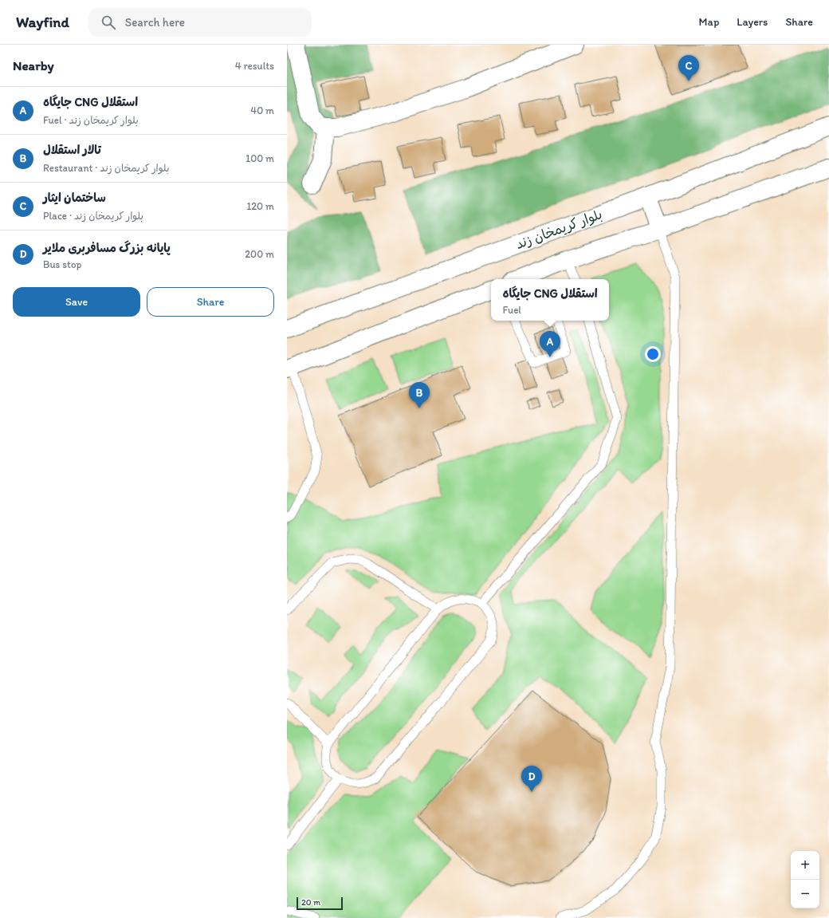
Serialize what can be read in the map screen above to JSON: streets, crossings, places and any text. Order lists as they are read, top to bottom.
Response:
{
  "streets": {
    "main road": ["بلوار کریمخان زند"]
  },
  "scale_bar": "20 m",
  "page": {
    "header": "Wayfind",
    "search": "Search here",
    "nav": ["Map", "Layers", "Share"],
    "heading": ["Nearby", "4 results"],
    "pins": [
      "C",
      "A",
      "B",
      "D"
    ],
    "list": [
      {
        "mark": "A",
        "name": "جایگاه CNG استقلال",
        "note": "Fuel · بلوار کریمخان زند",
        "value": "40 m"
      },
      {
        "mark": "B",
        "name": "تالار استقلال",
        "note": "Restaurant · بلوار کریمخان زند",
        "value": "100 m"
      },
      {
        "mark": "C",
        "name": "ساختمان ایثار",
        "note": "Place · بلوار کریمخان زند",
        "value": "120 m"
      },
      {
        "mark": "D",
        "name": "پایانه بزرگ مسافربری ملایر",
        "note": "Bus stop",
        "value": "200 m"
      }
    ],
    "buttons": ["Save", "Share"],
    "popup": ["جایگاه CNG استقلال", "Fuel"],
    "map_buttons": ["+", "−"],
    "scale": "20 m"
  }
}
